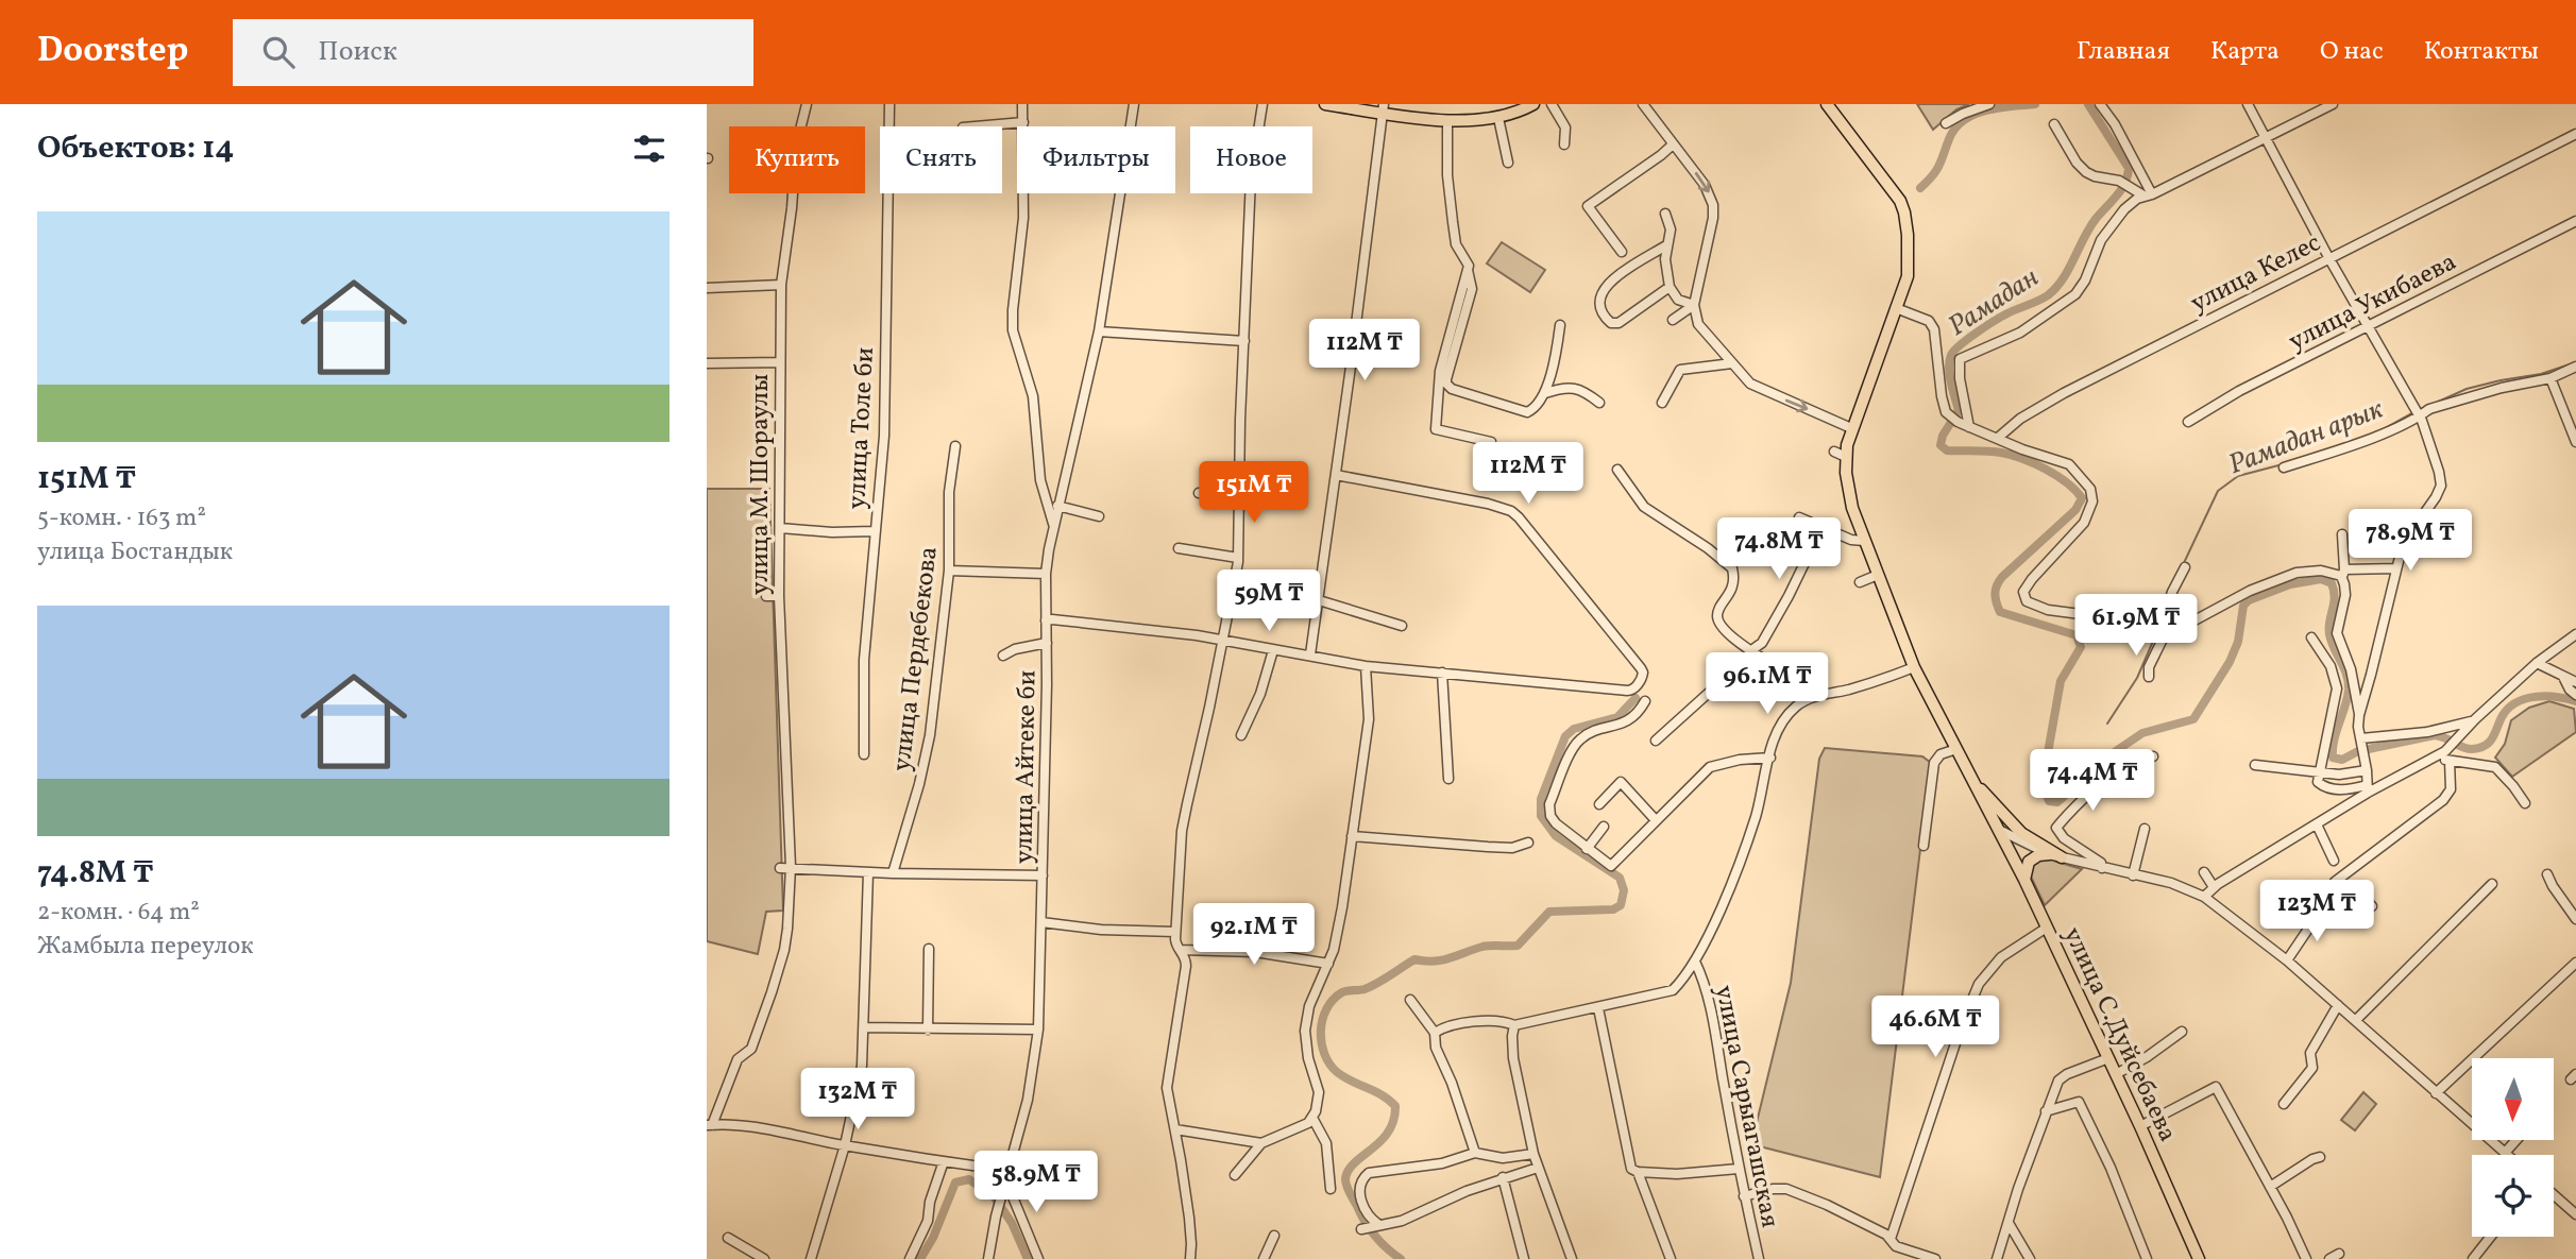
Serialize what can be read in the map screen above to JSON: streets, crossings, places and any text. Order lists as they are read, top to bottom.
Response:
{
  "streets": {
    "main road": ["улица С.Дуйсебаева"],
    "street": [
      "улица Келес",
      "улица Укибаева",
      "улица Толе би",
      "улица М. Шораулы",
      "улица Пердебекова",
      "улица Айтеке би",
      "улица Сарыагашская"
    ]
  },
  "water": ["Рамадан", "Рамадан арык"],
  "north": "bottom",
  "page": {
    "header": "Doorstep",
    "search": "Поиск",
    "nav": [
      "Главная",
      "Карта",
      "О нас",
      "Контакты"
    ],
    "heading": "Объектов: 14",
    "chip": [
      "Купить",
      "Снять",
      "Фильтры",
      "Новое"
    ],
    "list": [
      {
        "name": "151M ₸",
        "note": "5-комн. · 163 m² · улица Бостандык"
      },
      {
        "name": "74.8M ₸",
        "note": "2-комн. · 64 m² · Жамбыла переулок"
      }
    ],
    "price": [
      "112M ₸",
      "112M ₸",
      "151M ₸",
      "78.9M ₸",
      "74.8M ₸",
      "59M ₸",
      "61.9M ₸",
      "96.1M ₸",
      "74.4M ₸",
      "123M ₸",
      "92.1M ₸",
      "46.6M ₸",
      "132M ₸",
      "58.9M ₸"
    ]
  }
}
